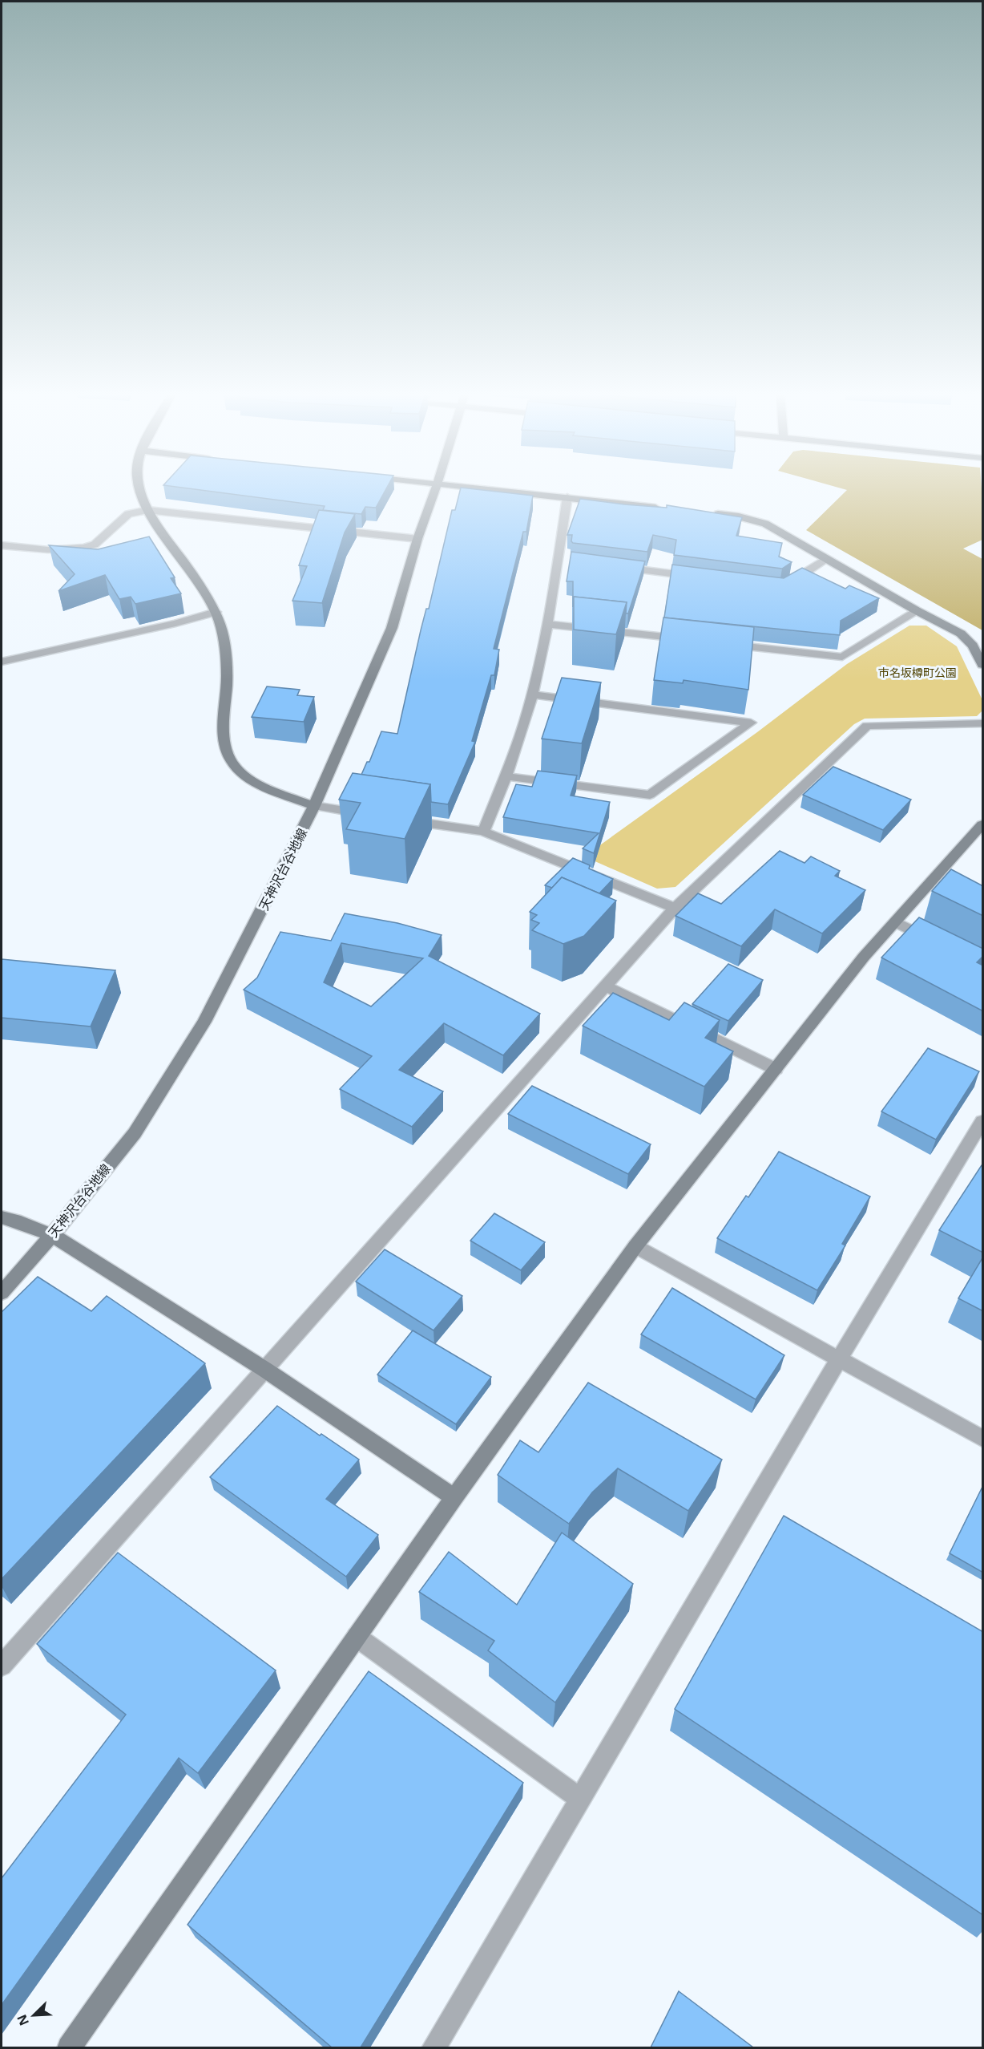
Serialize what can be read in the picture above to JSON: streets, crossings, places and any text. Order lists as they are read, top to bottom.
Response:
{
  "streets": {
    "street": ["天神沢台谷地線"]
  },
  "parks": ["市名坂樽町公園"],
  "north": "bottom left"
}
